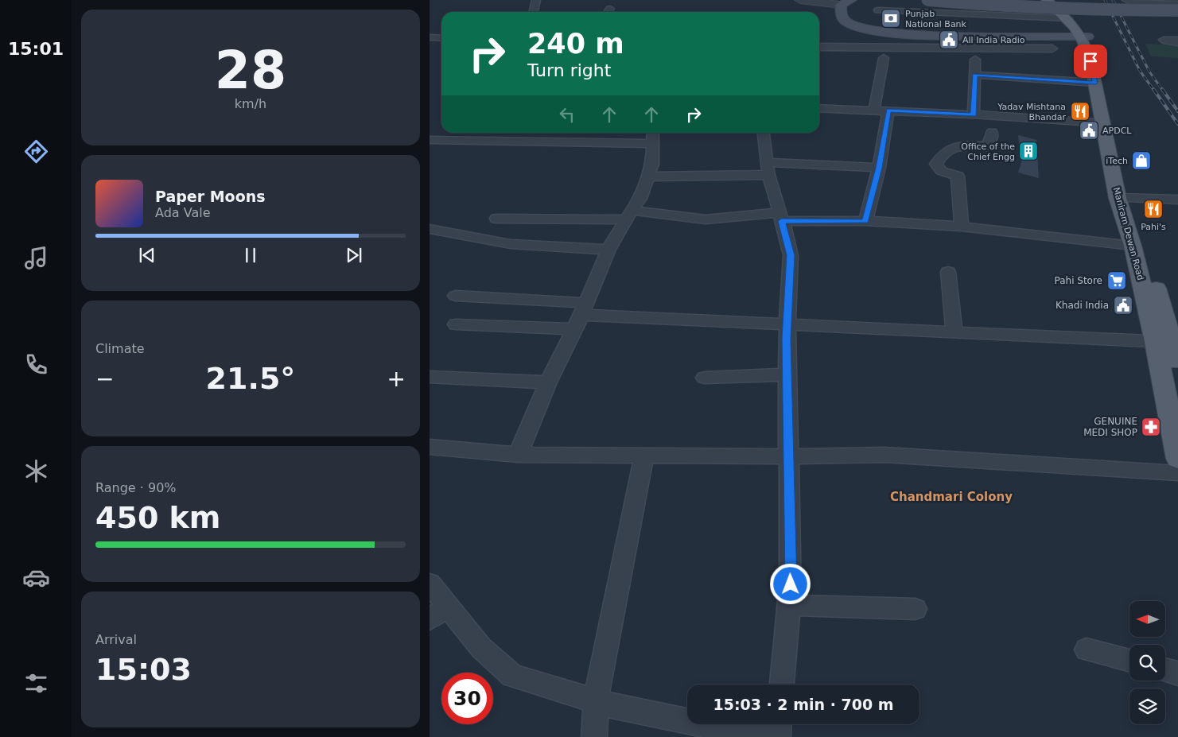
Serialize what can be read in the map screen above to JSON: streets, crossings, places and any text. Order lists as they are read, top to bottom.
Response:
{
  "streets": {
    "main road": ["Maniram Dewan Road"]
  },
  "districts": ["Chandmari Colony"],
  "places": {
    "bank": ["Punjab National Bank"],
    "public building": ["All India Radio", "APDCL", "Khadi India"],
    "restaurant": ["Yadav Mishtana Bhandar", "Pahi's"],
    "building": ["Office of the Chief Engg"],
    "shop": ["iTech"],
    "supermarket": ["Pahi Store"],
    "pharmacy": ["GENUINE MEDI SHOP"]
  },
  "north": "left",
  "page": {
    "tabs": "15:01",
    "tile": [
      ["28", "km/h"],
      "Climate",
      ["Range · 90%", "450 km"],
      ["Arrival", "15:03"]
    ],
    "turn": ["240 m", "Turn right"],
    "song": ["Paper Moons", "Ada Vale"],
    "heat": ["−", "21.5°", "+"],
    "limit": "30",
    "trip": "15:03 · 2 min · 700 m"
  }
}
